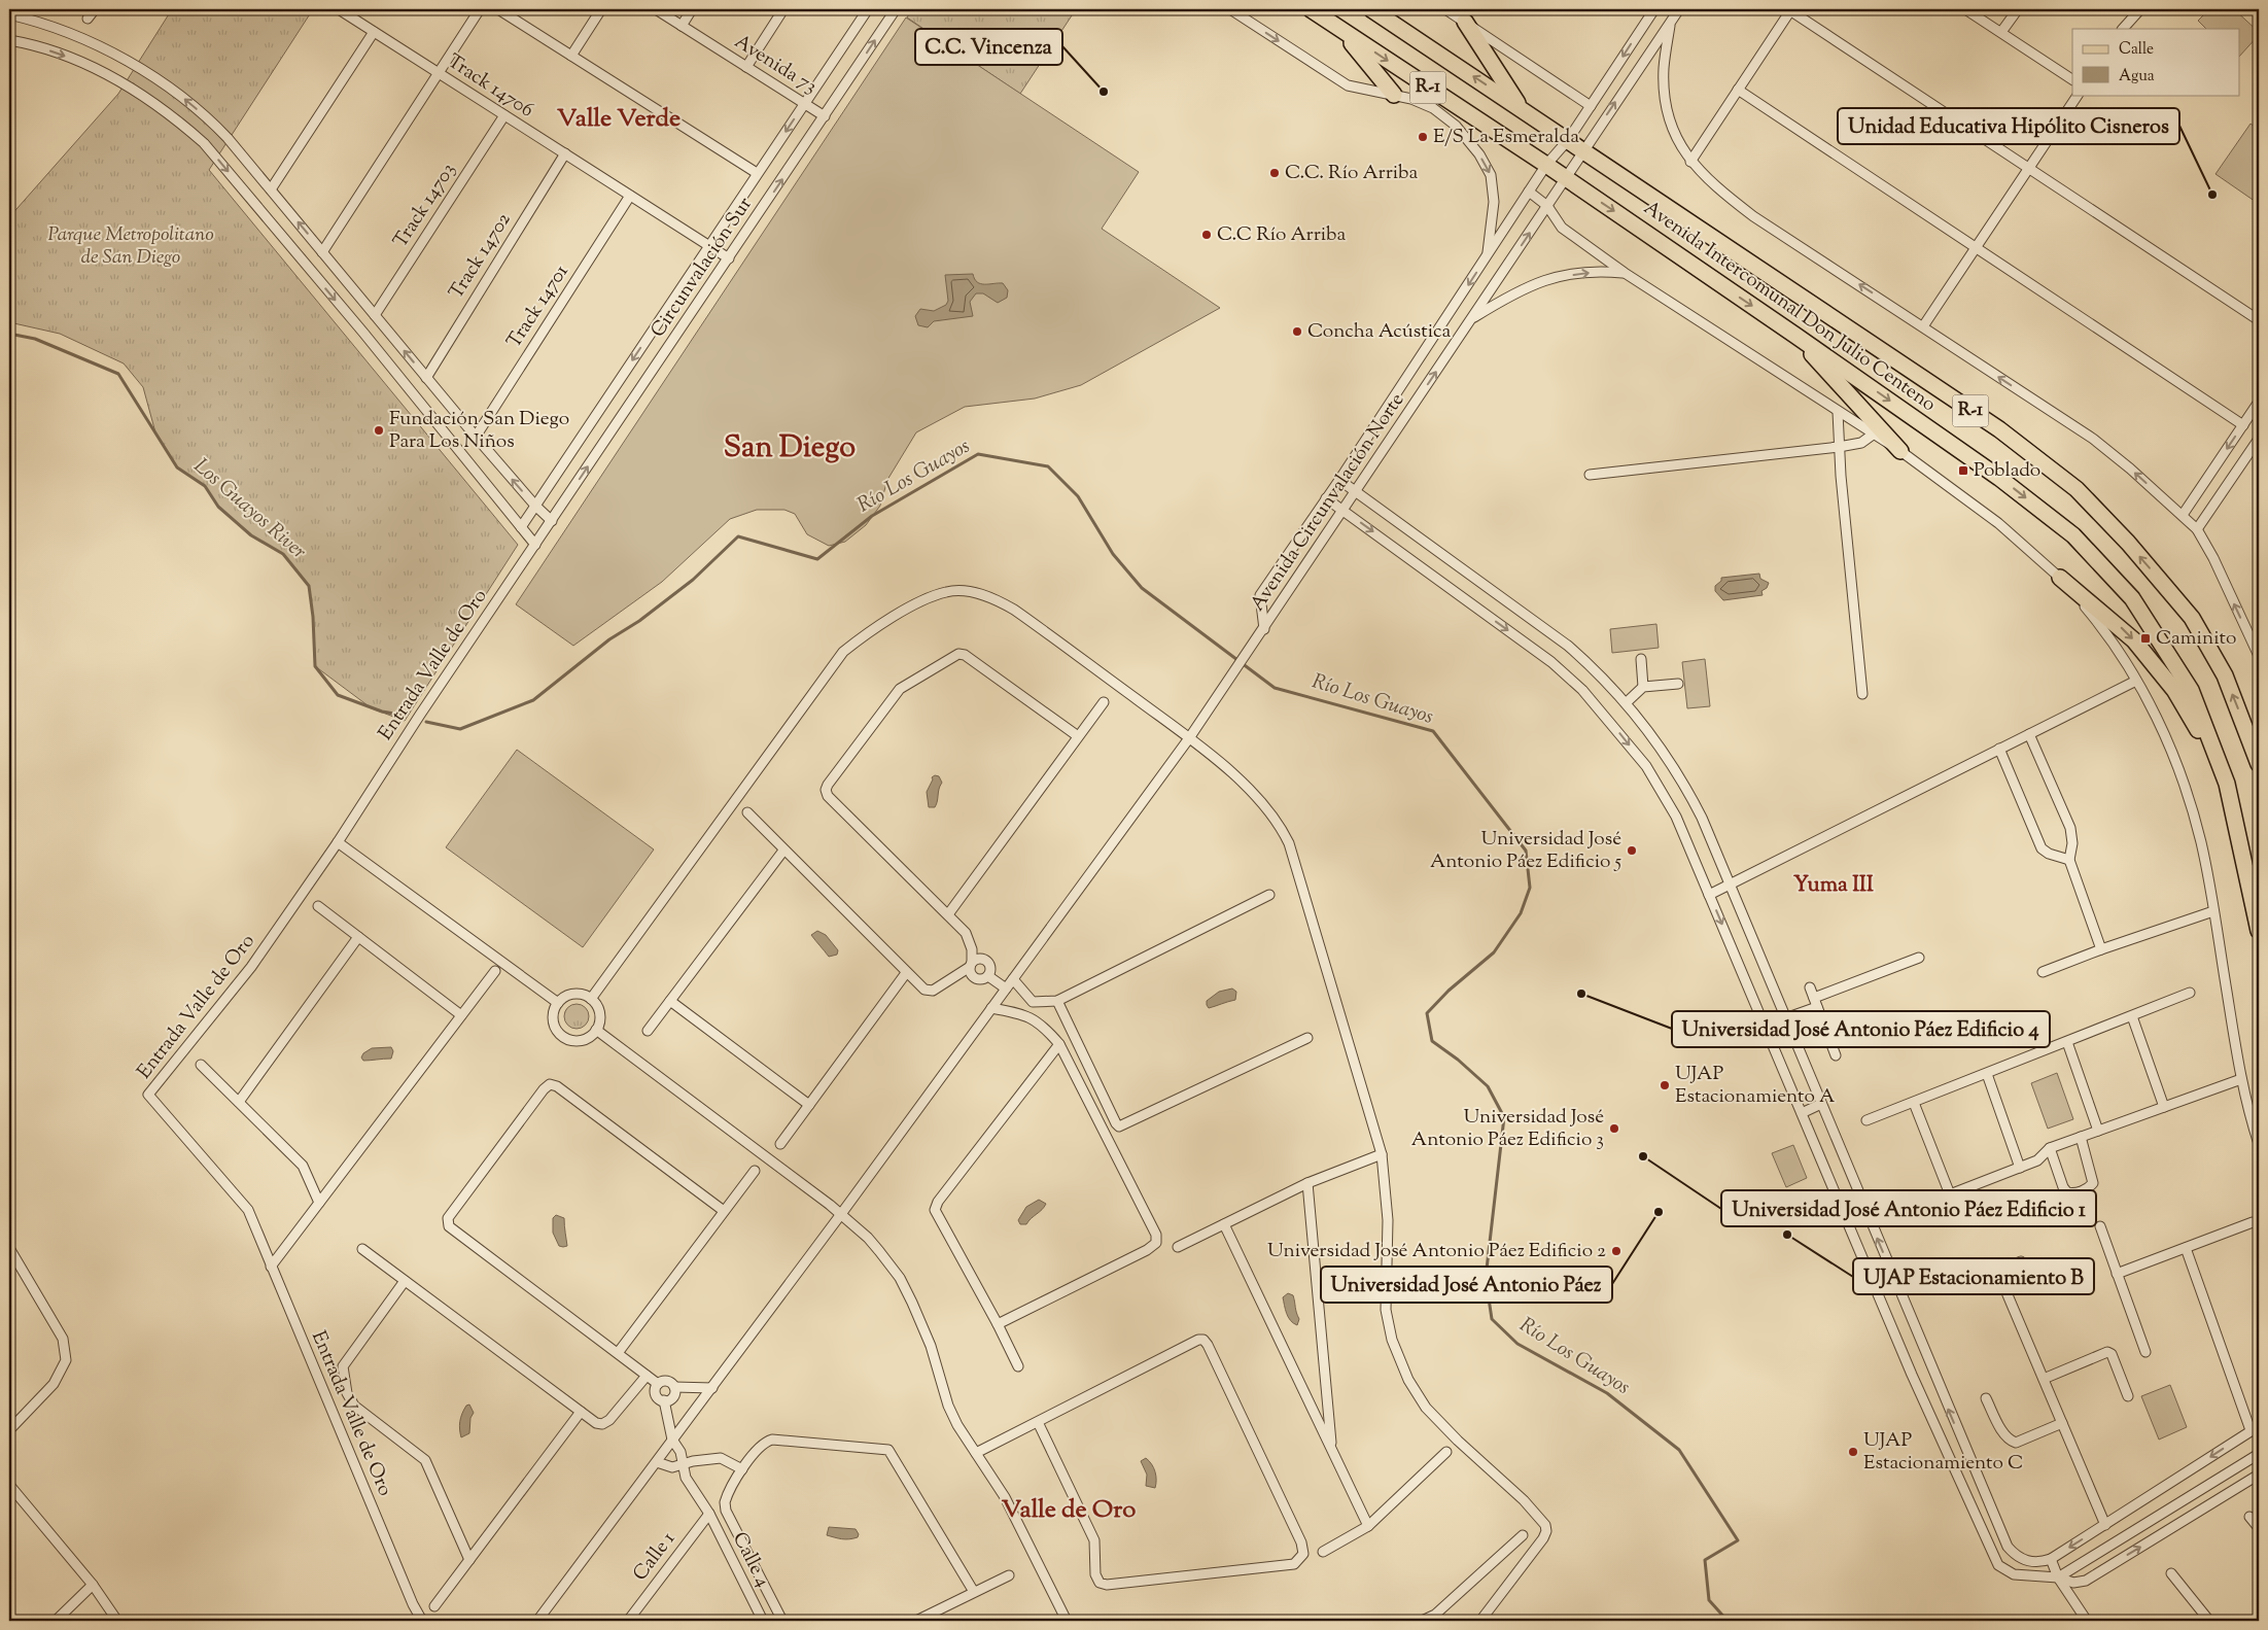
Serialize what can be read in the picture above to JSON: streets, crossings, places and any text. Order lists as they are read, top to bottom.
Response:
{
  "streets": {
    "main road": ["R-1", "Avenida Intercomunal Don Julio Centeno"],
    "street": [
      "Avenida 73",
      "Track 14706",
      "Track 14703",
      "Track 14702",
      "Circunvalación Sur",
      "Track 14701",
      "Avenida Circunvalación Norte",
      "Entrada Valle de Oro",
      "Calle 1",
      "Calle 4"
    ]
  },
  "crossings": [
    ["Avenida 73", "Circunvalación Sur"],
    ["Track 14706", "Track 14703"],
    ["Track 14706", "Track 14702"],
    ["Track 14706", "Circunvalación Sur"],
    ["Track 14706", "Track 14701"],
    ["Circunvalación Sur", "Entrada Valle de Oro"],
    ["Avenida Intercomunal Don Julio Centeno", "Avenida Circunvalación Norte"],
    ["Calle 1", "Calle 4"]
  ],
  "districts": [
    "Valle Verde",
    "San Diego",
    "Yuma III",
    "Valle de Oro"
  ],
  "water": ["Río Los Guayos", "Los Guayos River"],
  "parks": ["Parque Metropolitano de San Diego"],
  "places": {
    "other": [
      "C.C. Vincenza",
      "E/S La Esmeralda",
      "C.C. Río Arriba",
      "Unidad Educativa Hipólito Cisneros",
      "C.C Río Arriba",
      "Concha Acústica",
      "Fundación San Diego Para Los Niños",
      "Universidad José Antonio Páez Edificio 5",
      "Universidad José Antonio Páez Edificio 4",
      "UJAP Estacionamiento A",
      "Universidad José Antonio Páez Edificio 3",
      "Universidad José Antonio Páez Edificio 1",
      "Universidad José Antonio Páez",
      "UJAP Estacionamiento B",
      "Universidad José Antonio Páez Edificio 2",
      "UJAP Estacionamiento C"
    ],
    "transit": ["Poblado", "Caminito"]
  },
  "legend": ["Calle", "Agua"]
}
